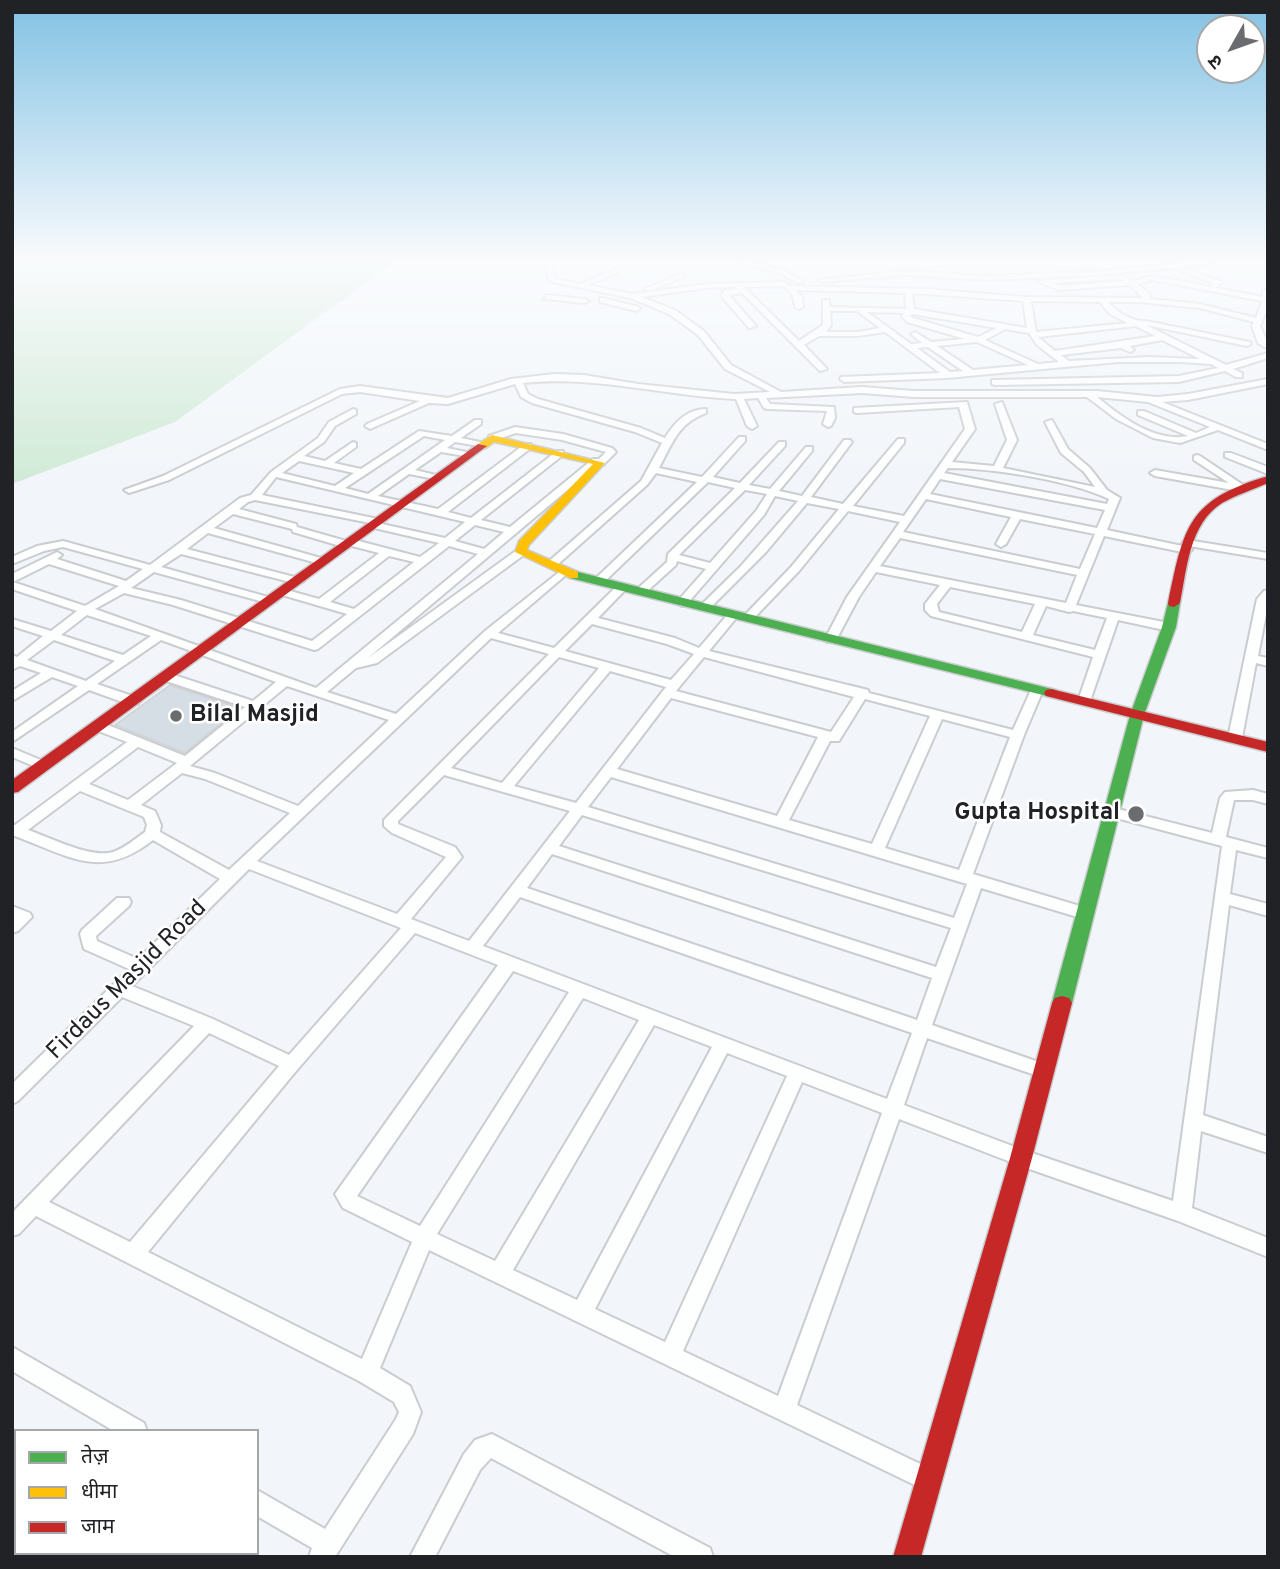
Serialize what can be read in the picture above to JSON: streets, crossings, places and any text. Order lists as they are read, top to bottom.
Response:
{
  "streets": {
    "street": ["Firdaus Masjid Road"]
  },
  "places": ["Bilal Masjid", "Gupta Hospital"],
  "legend": ["तेज़", "धीमा", "जाम"],
  "north": "bottom left"
}
